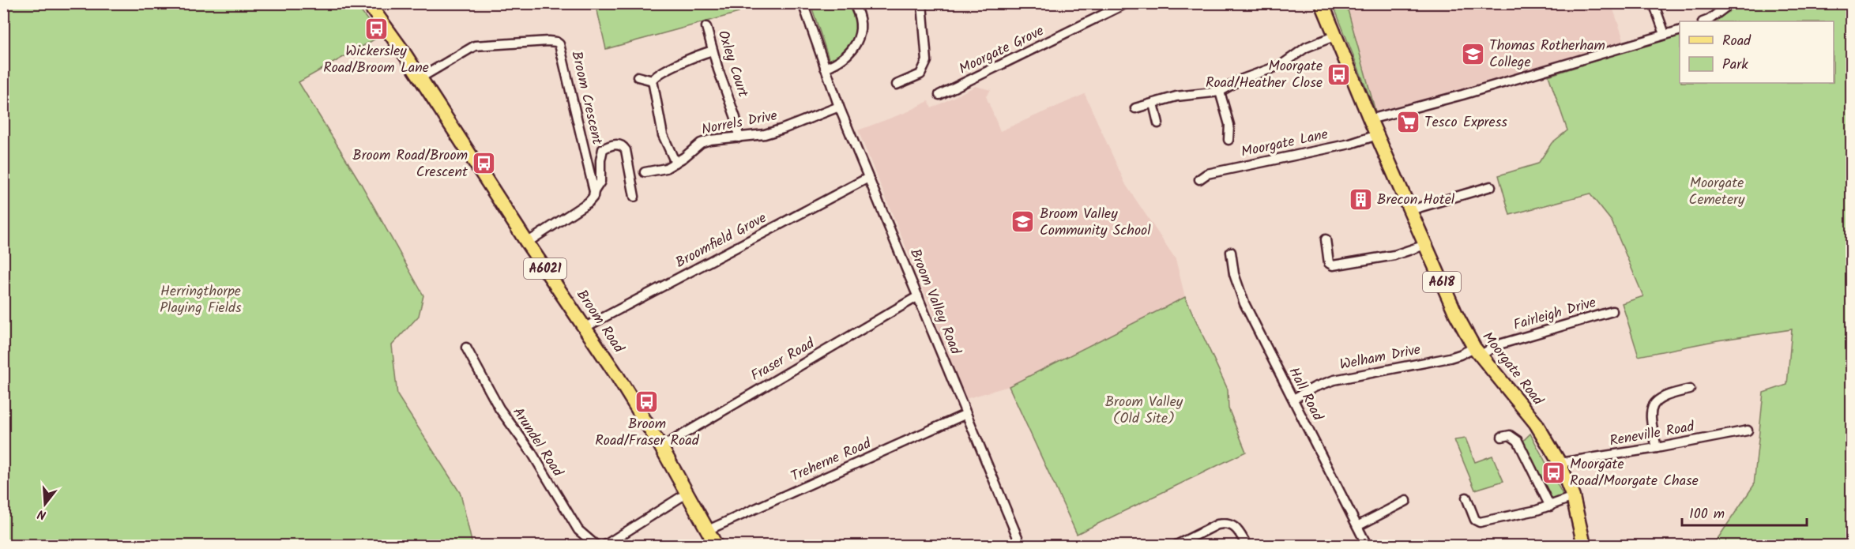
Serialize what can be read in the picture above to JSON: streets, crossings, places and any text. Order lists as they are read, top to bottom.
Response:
{
  "streets": {
    "main road": [
      "A6021",
      "A618",
      "Broom Road",
      "Moorgate Road"
    ],
    "street": [
      "Moorgate Grove",
      "Oxley Court",
      "Broom Crescent",
      "Norrels Drive",
      "Moorgate Lane",
      "Broomfield Grove",
      "Broom Valley Road",
      "Fairleigh Drive",
      "Welham Drive",
      "Fraser Road",
      "Hall Road",
      "Reneville Road",
      "Arundel Road",
      "Treherne Road"
    ]
  },
  "crossings": [
    ["Oxley Court", "Norrels Drive"],
    ["Broom Crescent", "Broom Road"],
    ["Norrels Drive", "Broom Valley Road"],
    ["Moorgate Lane", "Moorgate Road"],
    ["Broomfield Grove", "Broom Valley Road"],
    ["Broomfield Grove", "Broom Road"],
    ["Broom Valley Road", "Fraser Road"],
    ["Broom Valley Road", "Treherne Road"],
    ["Fairleigh Drive", "Welham Drive"],
    ["Fairleigh Drive", "Moorgate Road"],
    ["Broom Road", "Fraser Road"],
    ["Broom Road", "Treherne Road"],
    ["Welham Drive", "Moorgate Road"],
    ["Welham Drive", "Hall Road"],
    ["Moorgate Road", "Reneville Road"]
  ],
  "parks": ["Moorgate Cemetery", "Herringthorpe Playing Fields", "Broom Valley (Old Site)"],
  "places": {
    "bus stop": [
      "Wickersley Road/Broom Lane",
      "Moorgate Road/Heather Close",
      "Broom Road/Broom Crescent",
      "Broom Road/Fraser Road",
      "Moorgate Road/Moorgate Chase"
    ],
    "school or university": ["Thomas Rotherham College", "Broom Valley Community School"],
    "supermarket": ["Tesco Express"],
    "building": ["Brecon Hotel"]
  },
  "legend": ["Road", "Park"],
  "scale_bar": "100 m",
  "north": "bottom"
}
